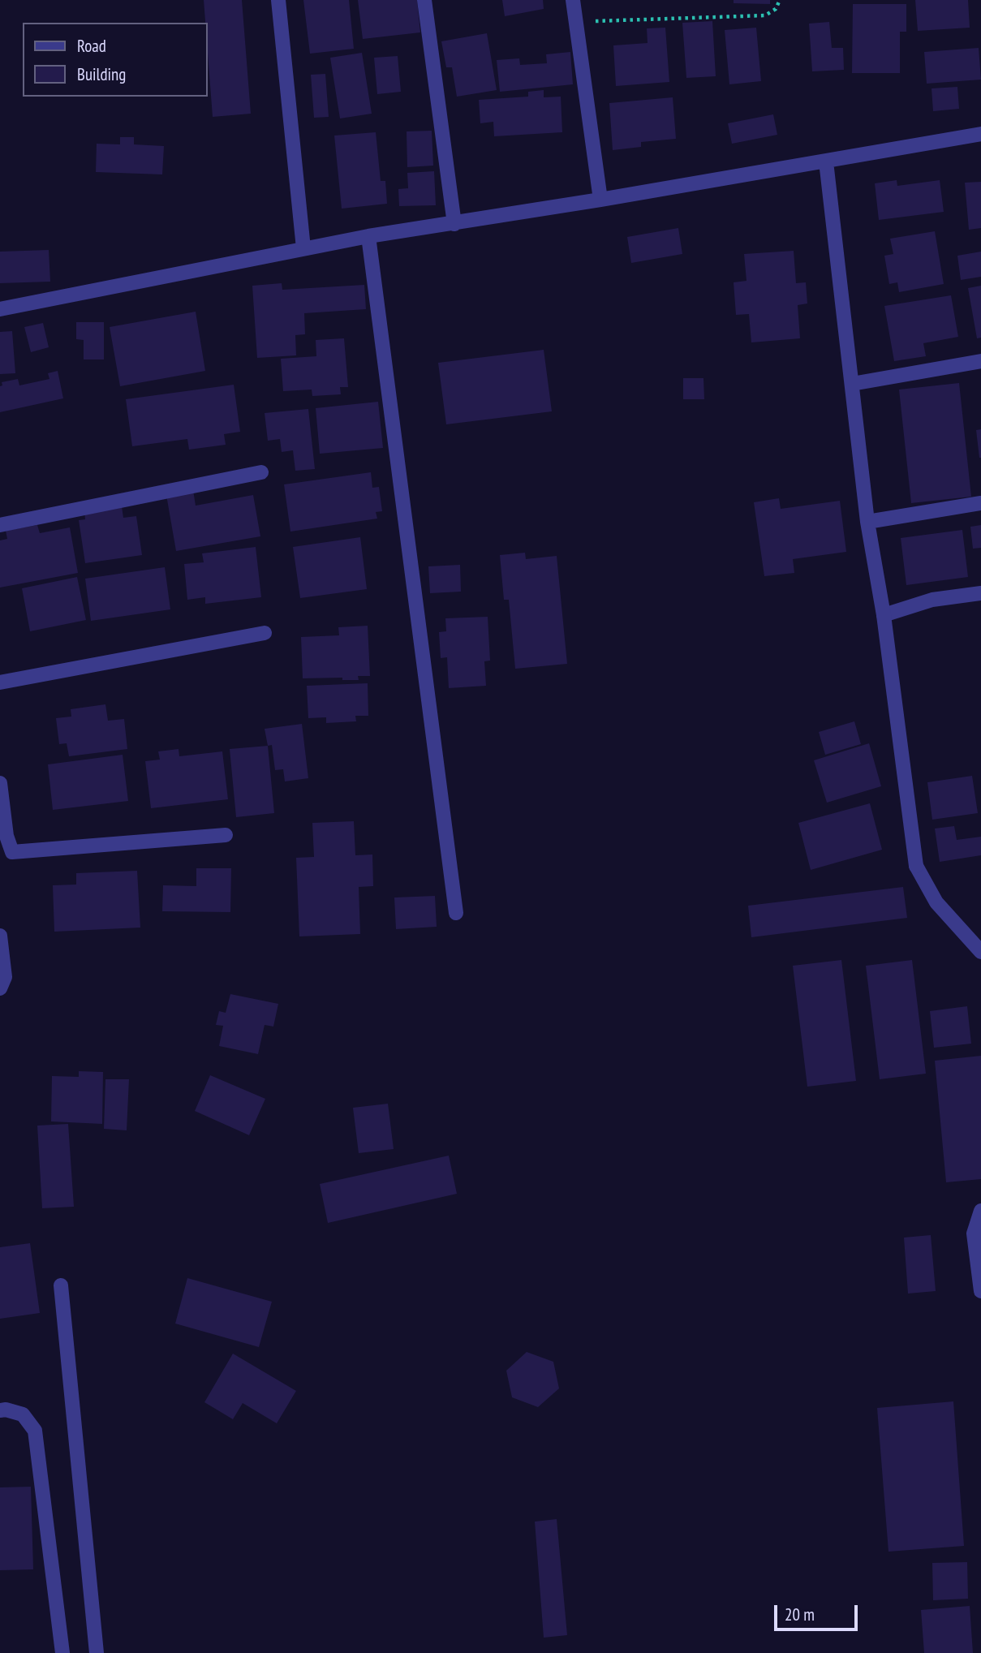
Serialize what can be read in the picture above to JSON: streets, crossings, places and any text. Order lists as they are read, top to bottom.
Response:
{
  "legend": ["Road", "Building"],
  "scale_bar": "20 m"
}
